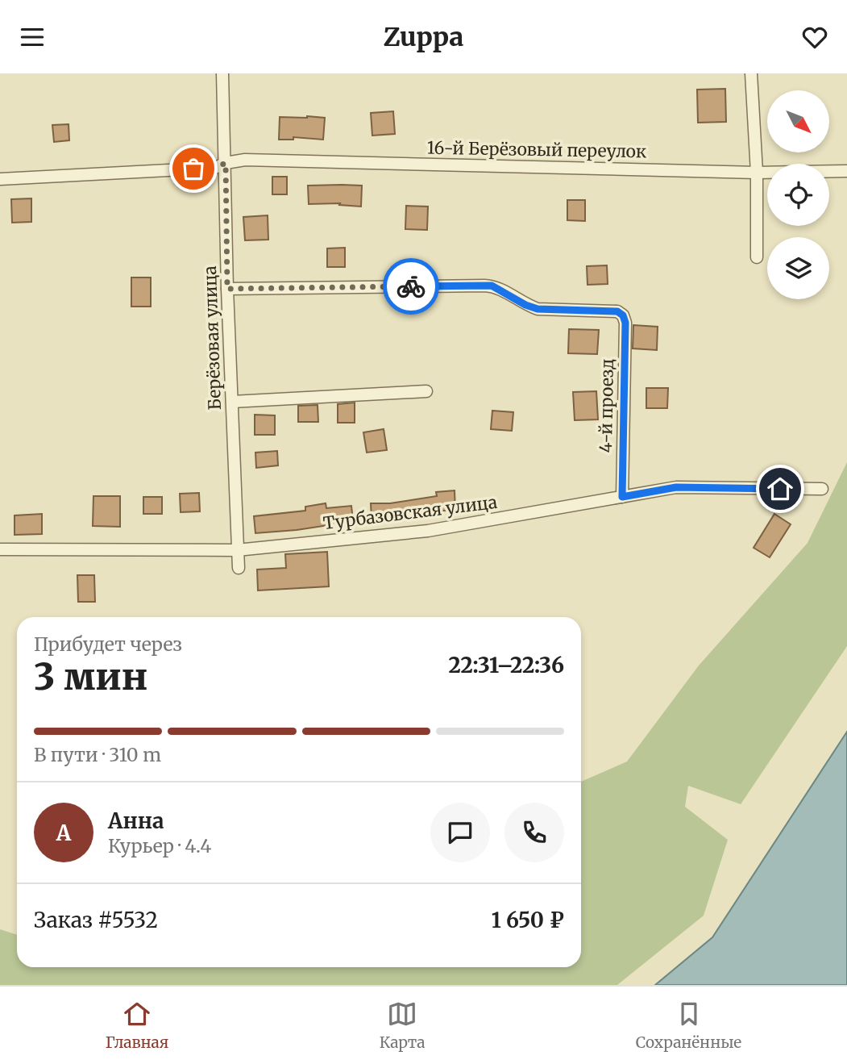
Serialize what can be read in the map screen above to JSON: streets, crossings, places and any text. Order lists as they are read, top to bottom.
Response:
{
  "streets": {
    "street": [
      "16-й Берёзовый переулок",
      "Берёзовая улица",
      "4-й проезд",
      "Турбазовская улица"
    ]
  },
  "crossings": [
    ["16-й Берёзовый переулок", "Берёзовая улица"],
    ["Берёзовая улица", "4-й проезд"],
    ["Берёзовая улица", "Турбазовская улица"],
    ["4-й проезд", "Турбазовская улица"]
  ],
  "north": "bottom right",
  "page": {
    "header": "Zuppa",
    "heading": ["3 мин", "Прибудет через", "22:31–22:36"],
    "panel": [
      "Анна",
      "Курьер · 4.4",
      "Заказ #5532",
      "1 650 ₽"
    ],
    "bar": "В пути · 310 m",
    "round": "А",
    "tabs": ["Главная", "Карта", "Сохранённые"]
  }
}
